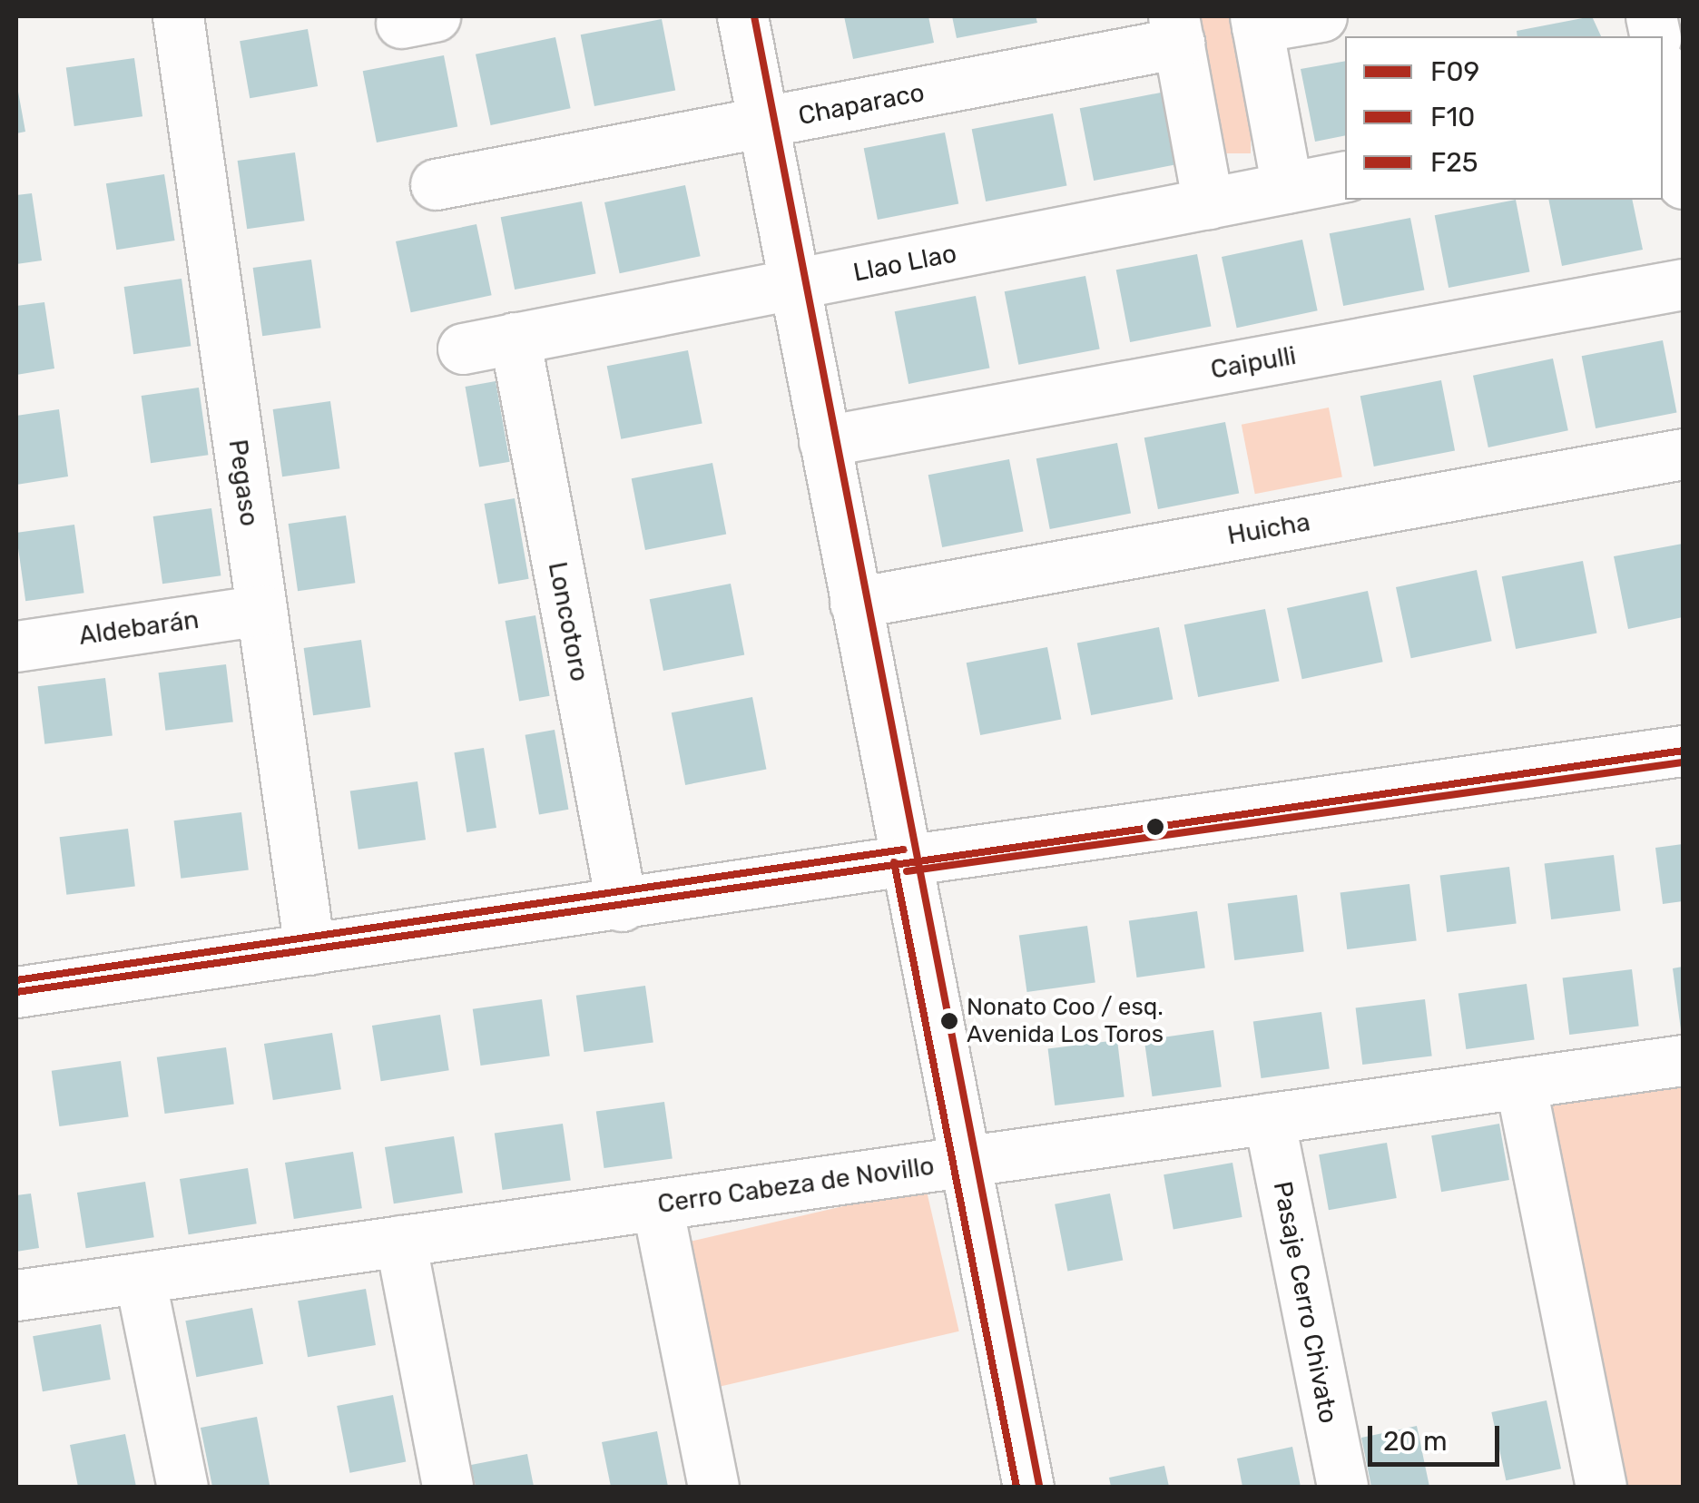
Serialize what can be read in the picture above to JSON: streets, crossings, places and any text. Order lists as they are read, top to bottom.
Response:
{
  "streets": {
    "street": [
      "Chaparaco",
      "Llao Llao",
      "Caipulli",
      "Pegaso",
      "Huicha",
      "Loncotoro",
      "Aldebarán",
      "Cerro Cabeza de Novillo",
      "Pasaje Cerro Chivato"
    ]
  },
  "crossings": [
    ["Llao Llao", "Loncotoro"],
    ["Pegaso", "Aldebarán"],
    ["Cerro Cabeza de Novillo", "Pasaje Cerro Chivato"]
  ],
  "places": ["Nonato Coo / esq. Avenida Los Toros"],
  "lines": ["transit line F25", "transit line F09", "transit line F10"],
  "legend": ["F09", "F10", "F25"],
  "scale_bar": "20 m"
}
